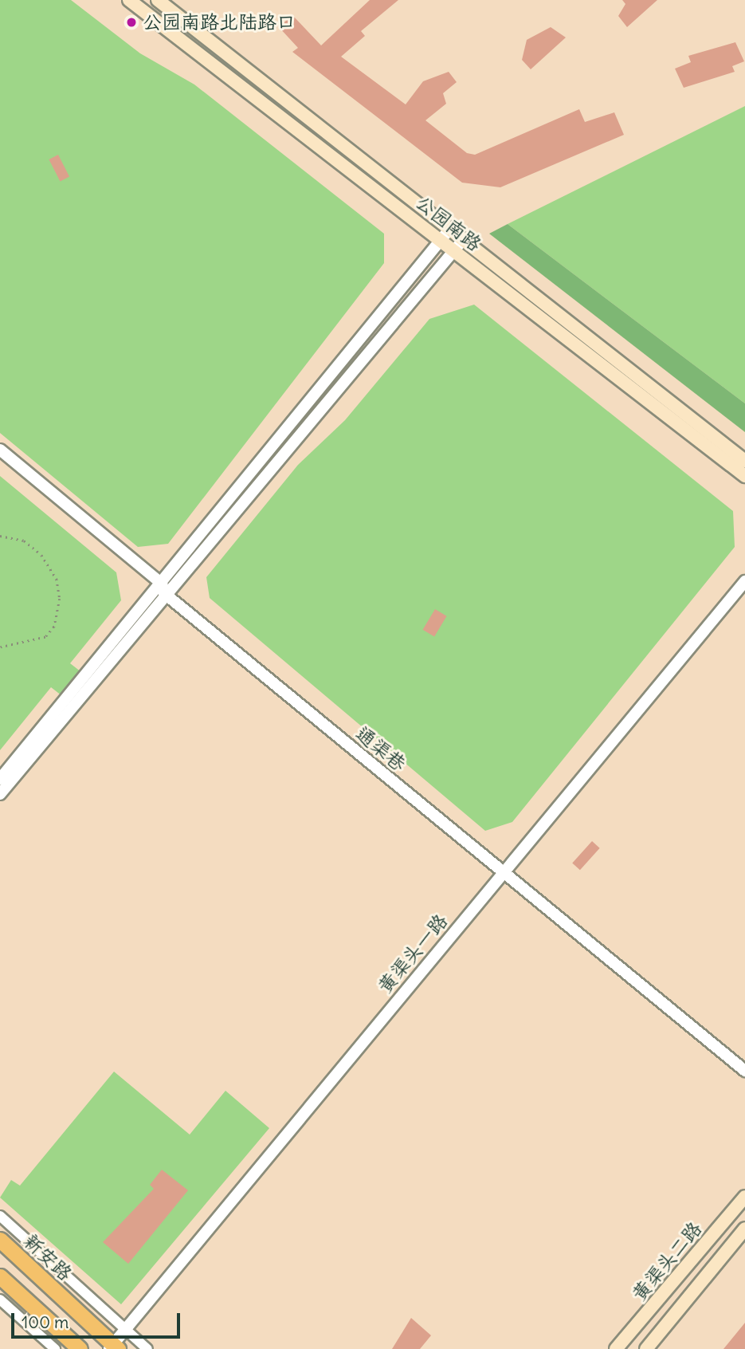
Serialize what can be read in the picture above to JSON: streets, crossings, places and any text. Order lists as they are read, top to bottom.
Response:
{
  "streets": {
    "main road": ["公园南路", "新安路", "黄渠头二路"],
    "street": ["通渠巷", "黄渠头一路"]
  },
  "crossings": [
    ["通渠巷", "黄渠头一路"],
    ["黄渠头一路", "新安路"]
  ],
  "places": ["公园南路北陆路口"],
  "scale_bar": "100 m"
}
